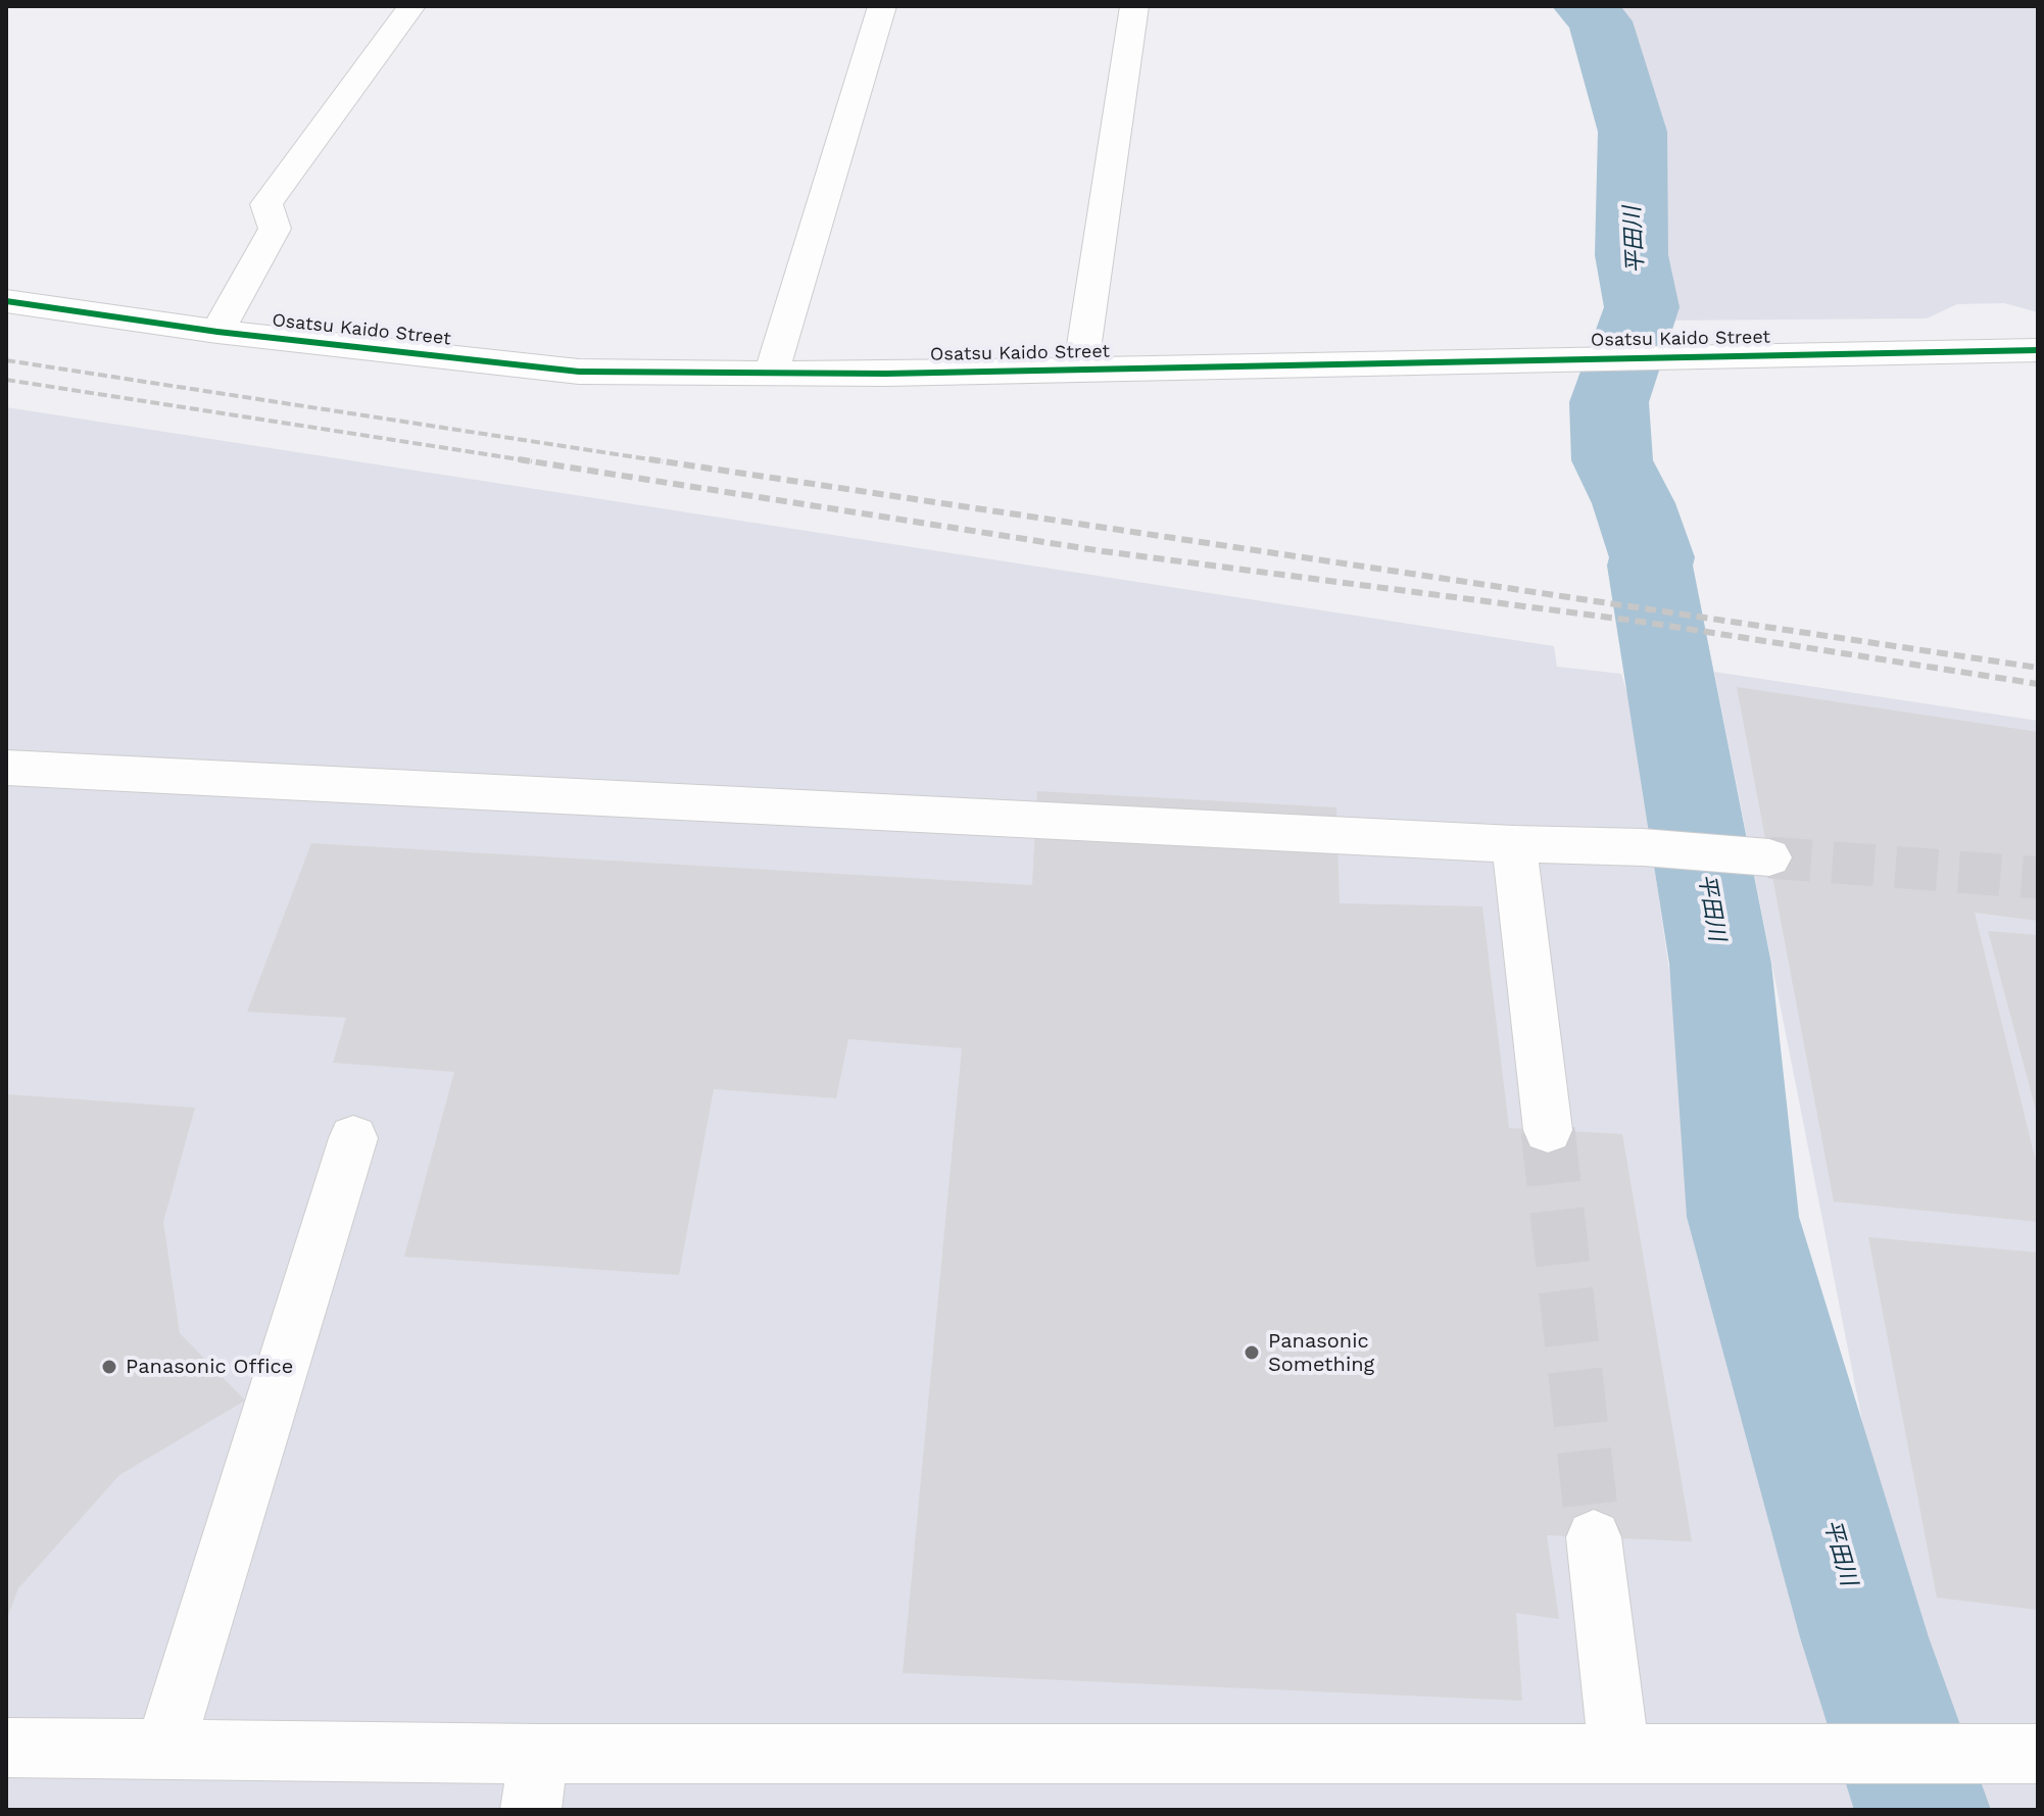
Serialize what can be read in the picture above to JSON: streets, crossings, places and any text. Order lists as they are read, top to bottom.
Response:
{
  "streets": {
    "street": ["Osatsu Kaido Street"]
  },
  "water": ["平田川"],
  "places": ["Panasonic Something", "Panasonic Office"]
}
